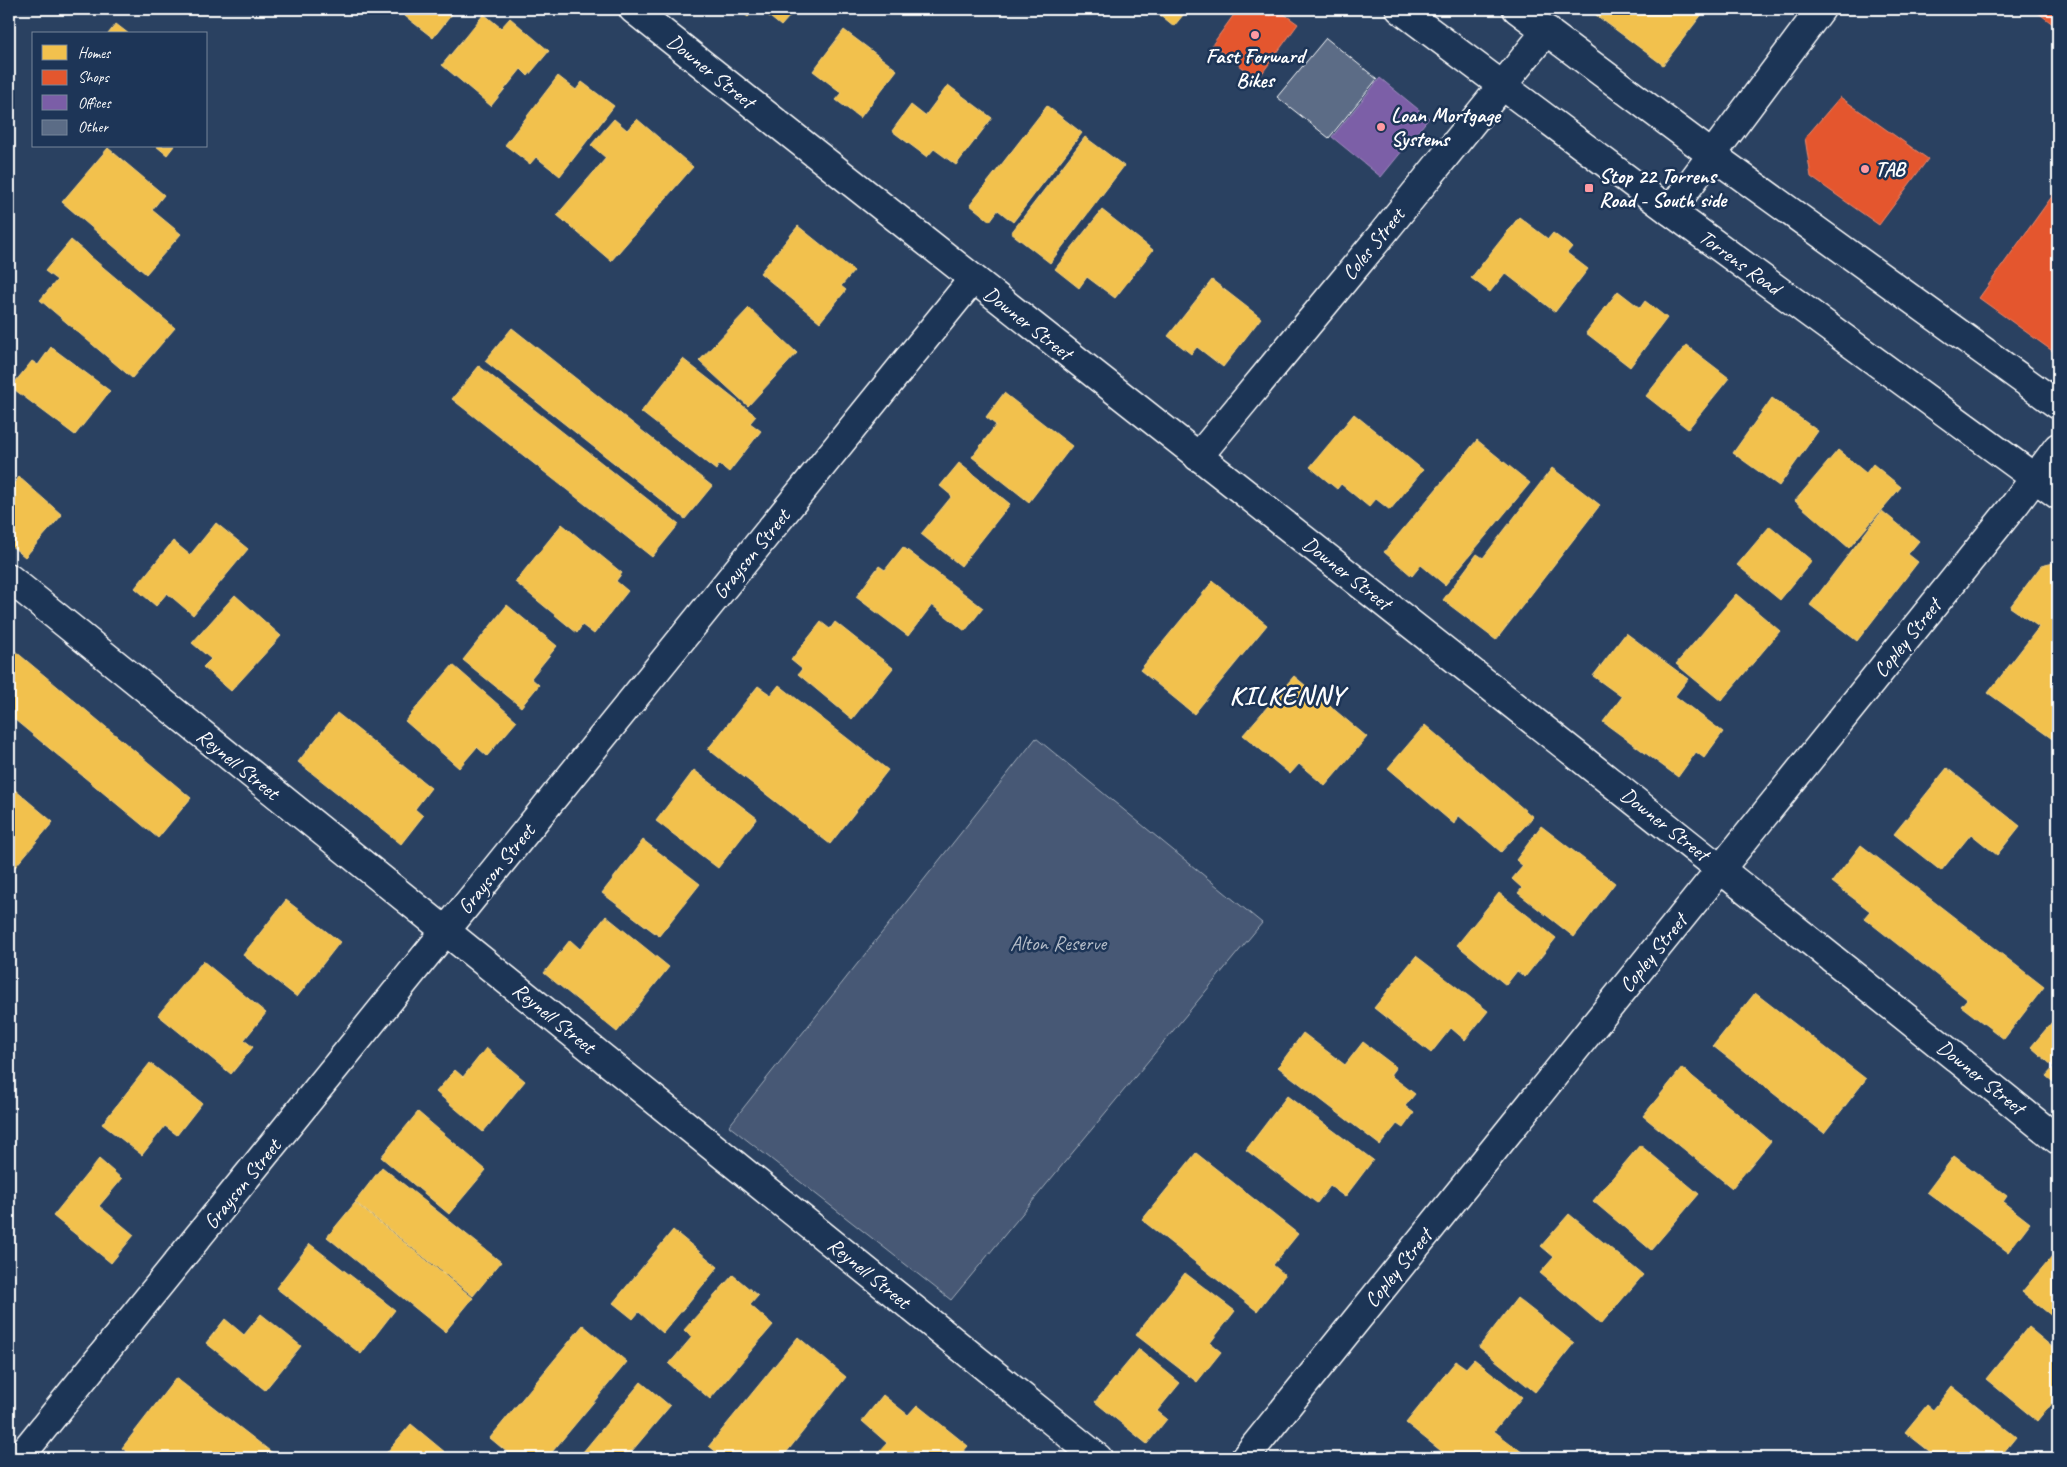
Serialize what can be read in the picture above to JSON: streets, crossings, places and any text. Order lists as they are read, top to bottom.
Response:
{
  "streets": {
    "street": [
      "Downer Street",
      "Coles Street",
      "Torrens Road",
      "Grayson Street",
      "Copley Street",
      "Reynell Street"
    ]
  },
  "crossings": [
    ["Downer Street", "Coles Street"],
    ["Downer Street", "Grayson Street"],
    ["Downer Street", "Copley Street"],
    ["Coles Street", "Torrens Road"],
    ["Torrens Road", "Copley Street"],
    ["Grayson Street", "Reynell Street"]
  ],
  "districts": ["KILKENNY"],
  "parks": ["Alton Reserve"],
  "places": {
    "other": ["Fast Forward Bikes", "Loan Mortgage Systems", "TAB"],
    "transit": ["Stop 22 Torrens Road - South side"]
  },
  "legend": [
    "Homes",
    "Shops",
    "Offices",
    "Other"
  ]
}
